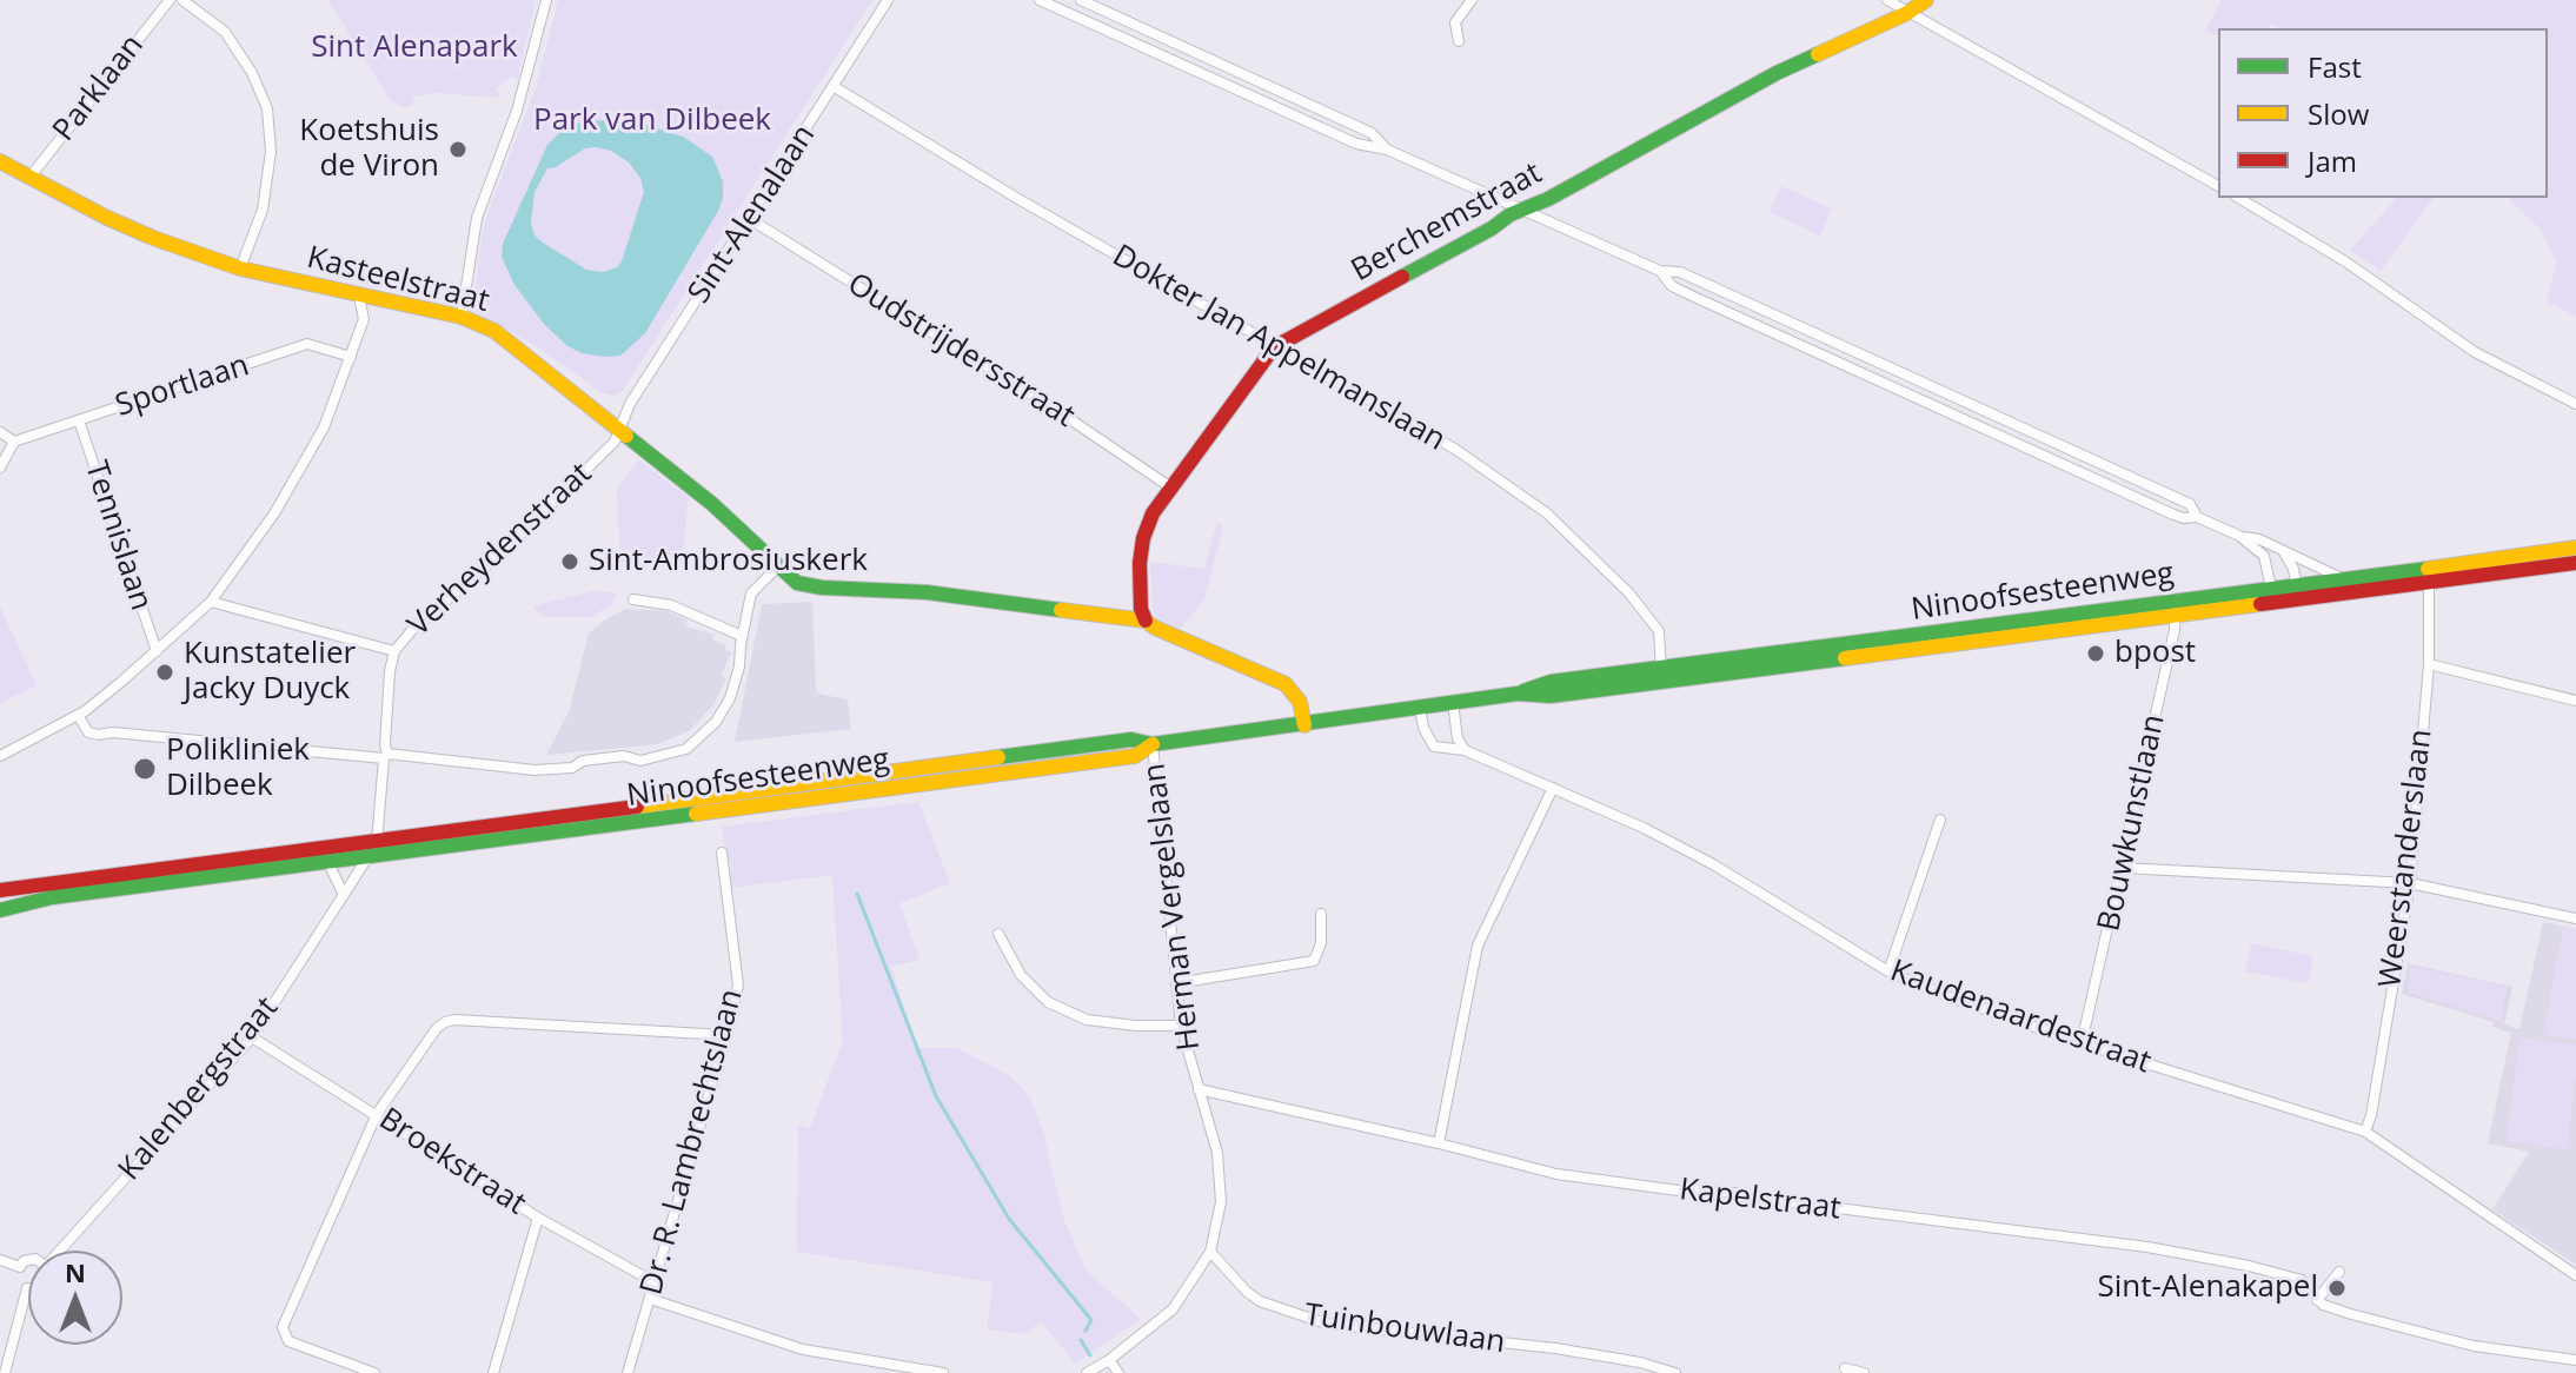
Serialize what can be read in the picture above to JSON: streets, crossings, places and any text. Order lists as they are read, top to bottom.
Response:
{
  "streets": {
    "main road": ["Berchemstraat", "Kasteelstraat", "Ninoofsesteenweg"],
    "street": [
      "Parklaan",
      "Sint-Alenalaan",
      "Dokter Jan Appelmanslaan",
      "Oudstrijdersstraat",
      "Sportlaan",
      "Tennislaan",
      "Verheydenstraat",
      "Bouwkunstlaan",
      "Weerstanderslaan",
      "Herman Vergelslaan",
      "Kaudenaardestraat",
      "Kalenbergstraat",
      "Dr. R. Lambrechtslaan",
      "Broekstraat",
      "Kapelstraat",
      "Tuinbouwlaan"
    ]
  },
  "crossings": [
    ["Parklaan", "Kasteelstraat"],
    ["Sint-Alenalaan", "Kasteelstraat"],
    ["Sint-Alenalaan", "Dokter Jan Appelmanslaan"],
    ["Sint-Alenalaan", "Oudstrijdersstraat"],
    ["Sint-Alenalaan", "Verheydenstraat"],
    ["Berchemstraat", "Kasteelstraat"],
    ["Berchemstraat", "Dokter Jan Appelmanslaan"],
    ["Berchemstraat", "Oudstrijdersstraat"],
    ["Kasteelstraat", "Verheydenstraat"],
    ["Kasteelstraat", "Ninoofsesteenweg"],
    ["Dokter Jan Appelmanslaan", "Ninoofsesteenweg"],
    ["Sportlaan", "Tennislaan"],
    ["Verheydenstraat", "Ninoofsesteenweg"],
    ["Ninoofsesteenweg", "Bouwkunstlaan"],
    ["Ninoofsesteenweg", "Weerstanderslaan"],
    ["Ninoofsesteenweg", "Herman Vergelslaan"],
    ["Ninoofsesteenweg", "Kaudenaardestraat"],
    ["Ninoofsesteenweg", "Kalenbergstraat"],
    ["Bouwkunstlaan", "Kaudenaardestraat"],
    ["Weerstanderslaan", "Kaudenaardestraat"],
    ["Herman Vergelslaan", "Kapelstraat"],
    ["Herman Vergelslaan", "Tuinbouwlaan"],
    ["Kalenbergstraat", "Broekstraat"],
    ["Dr. R. Lambrechtslaan", "Broekstraat"]
  ],
  "parks": ["Sint Alenapark", "Park van Dilbeek"],
  "places": [
    "Koetshuis de Viron",
    "Sint-Ambrosiuskerk",
    "bpost",
    "Kunstatelier Jacky Duyck",
    "Polikliniek Dilbeek",
    "Sint-Alenakapel"
  ],
  "legend": ["Fast", "Slow", "Jam"],
  "north": "top"
}
